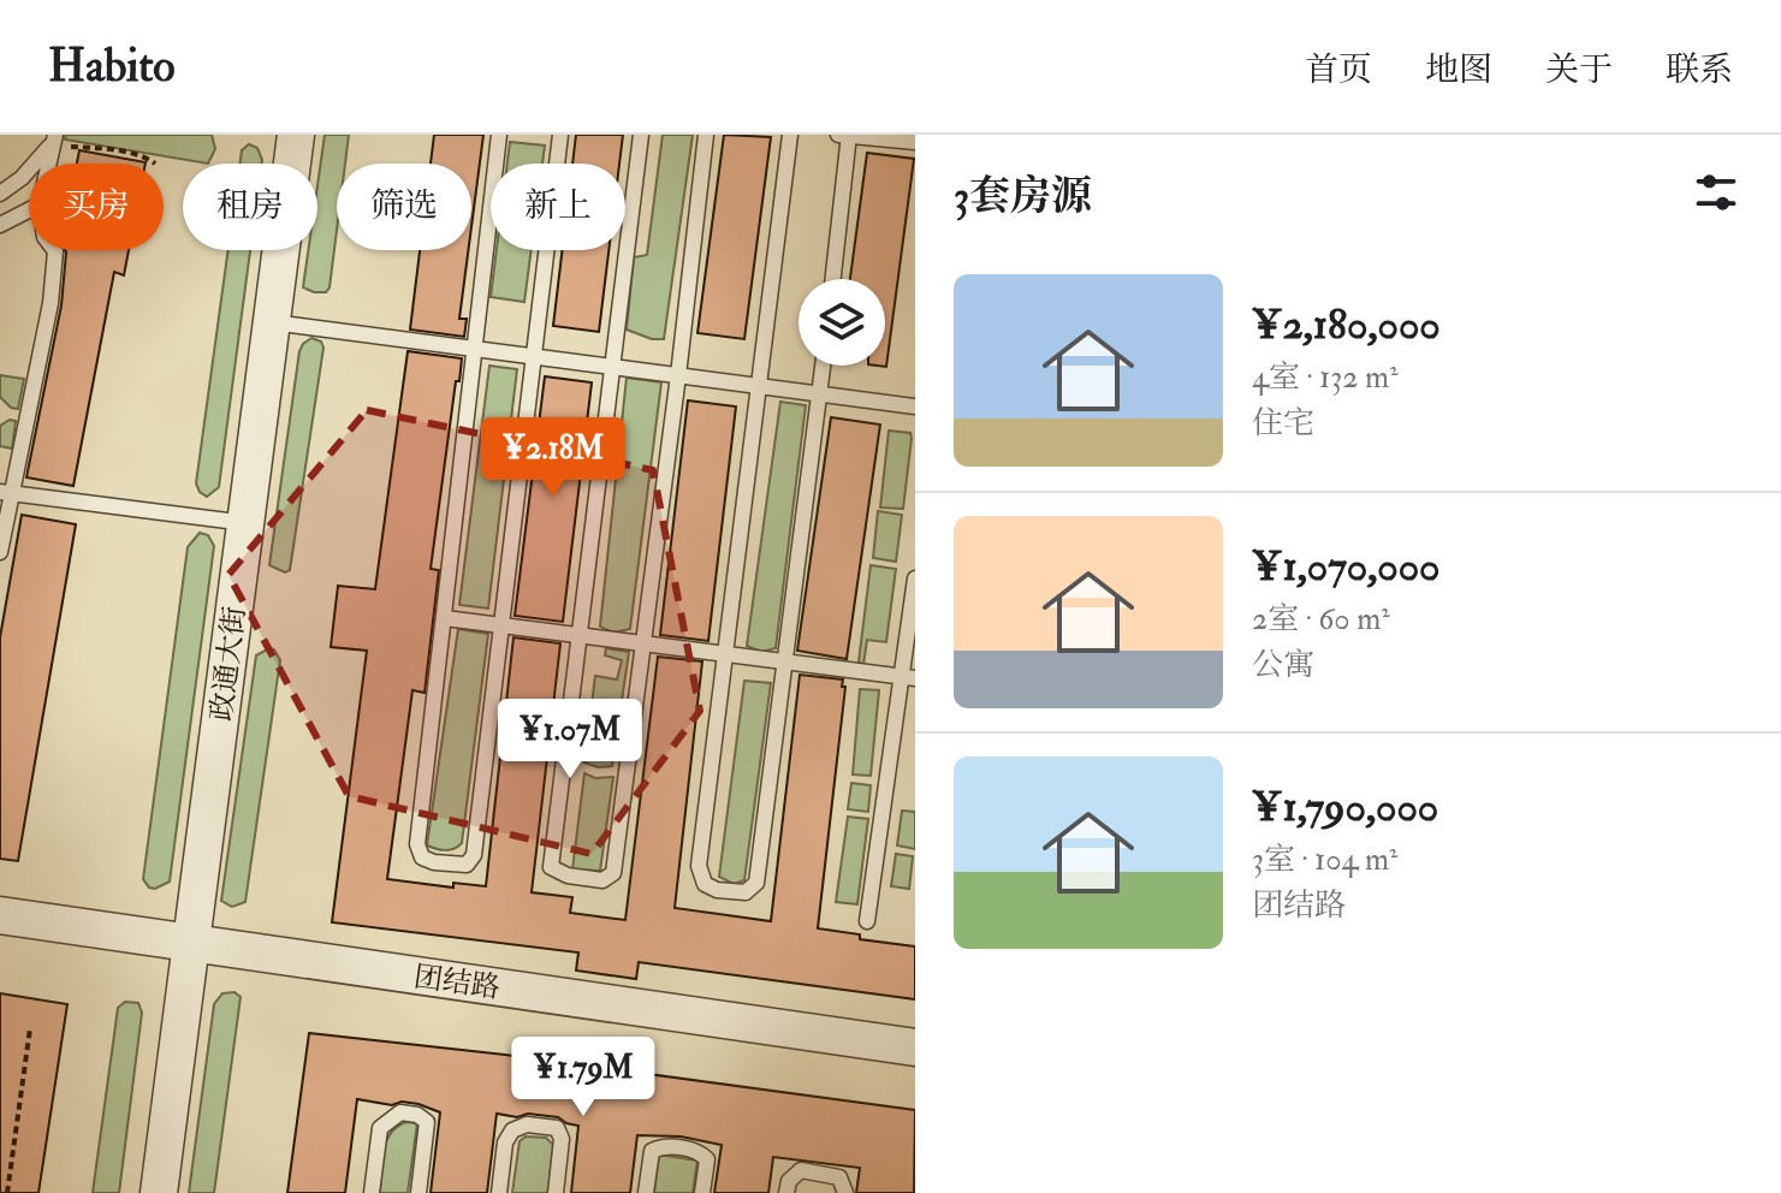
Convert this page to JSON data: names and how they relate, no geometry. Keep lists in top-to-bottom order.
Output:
{
  "streets": {
    "street": ["政通大街", "团结路"]
  },
  "crossings": [
    ["政通大街", "团结路"]
  ],
  "page": {
    "header": "Habito",
    "nav": [
      "首页",
      "地图",
      "关于",
      "联系"
    ],
    "heading": "3套房源",
    "chip": [
      "买房",
      "租房",
      "筛选",
      "新上"
    ],
    "list": [
      {
        "name": "¥2,180,000",
        "note": "4室 · 132 m² · 住宅"
      },
      {
        "name": "¥1,070,000",
        "note": "2室 · 60 m² · 公寓"
      },
      {
        "name": "¥1,790,000",
        "note": "3室 · 104 m² · 团结路"
      }
    ],
    "price": ["¥2.18M", "¥1.07M", "¥1.79M"]
  }
}
